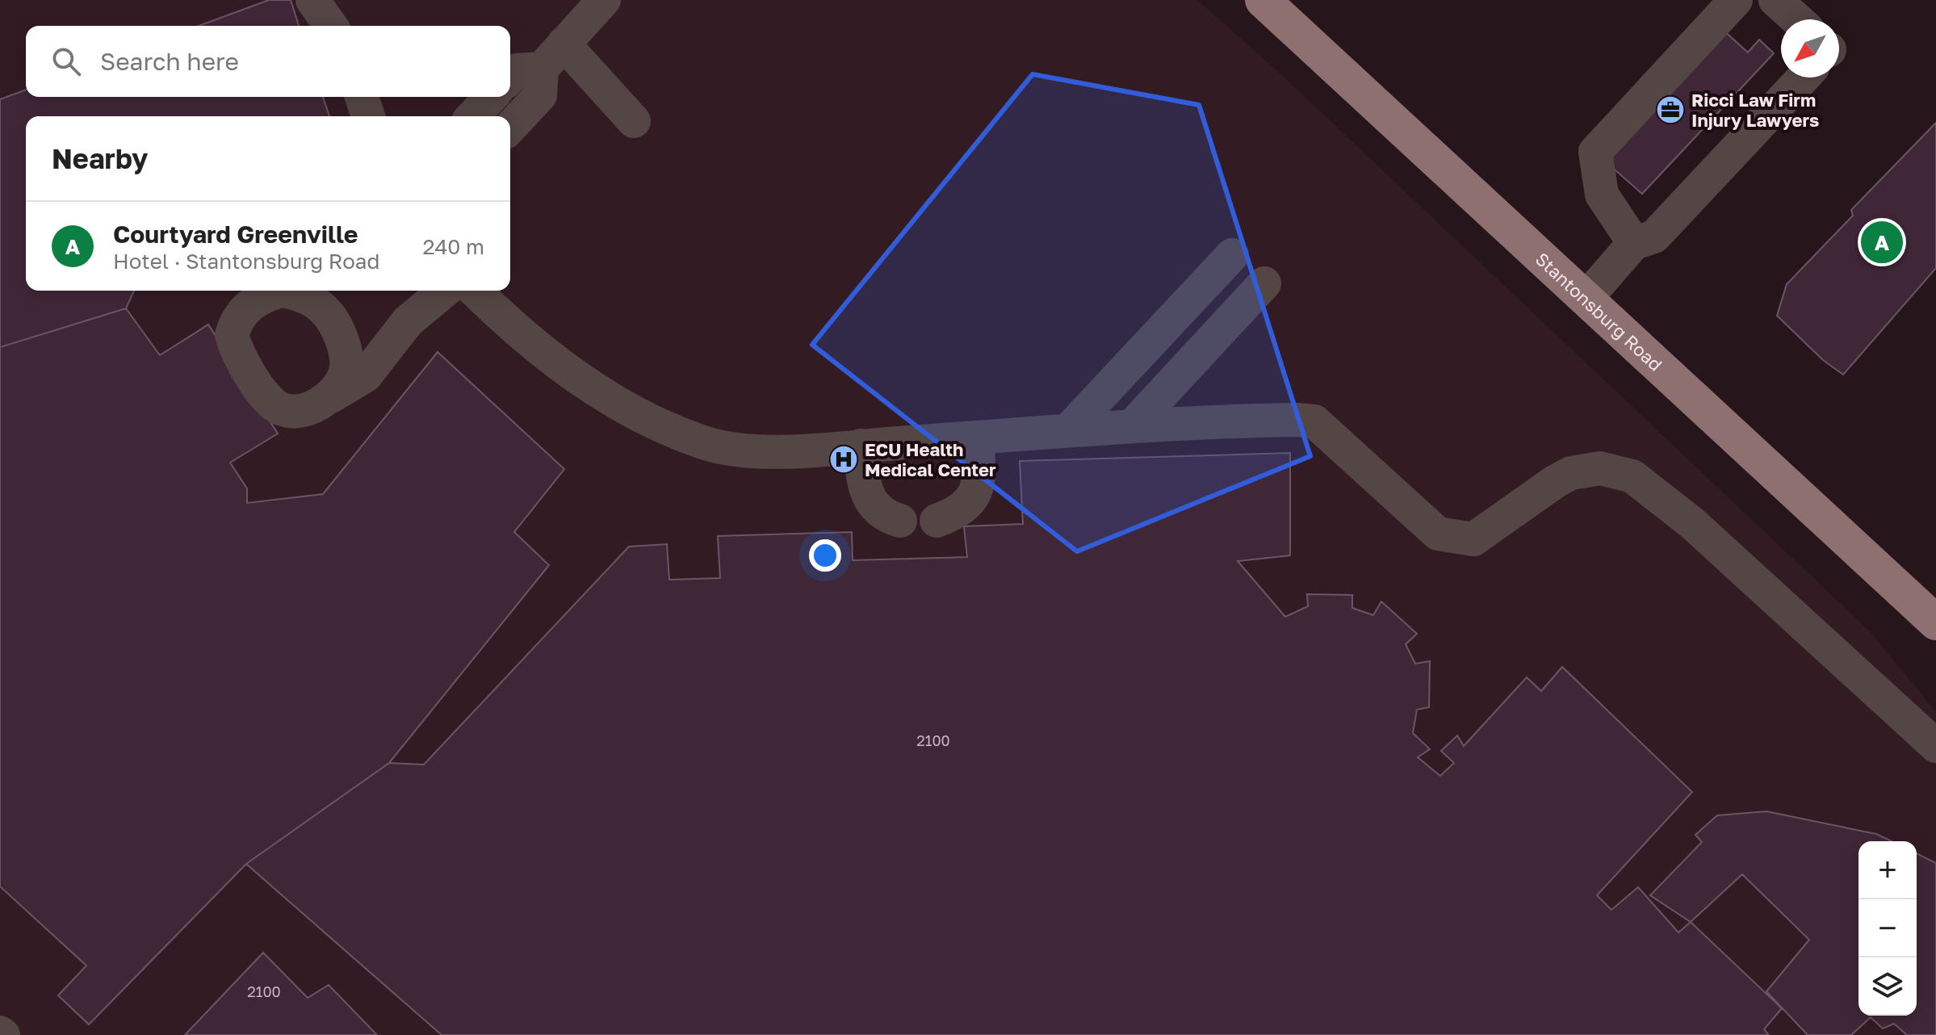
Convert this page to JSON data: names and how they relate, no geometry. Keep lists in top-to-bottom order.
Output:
{
  "streets": {
    "main road": ["Stantonsburg Road"]
  },
  "places": {
    "office": ["Ricci Law Firm Injury Lawyers"],
    "hospital": ["ECU Health Medical Center"]
  },
  "house_numbers": ["2100", "2100"],
  "north": "bottom left",
  "page": {
    "search": "Search here",
    "heading": "Nearby",
    "list": [
      {
        "mark": "A",
        "name": "Courtyard Greenville",
        "note": "Hotel · Stantonsburg Road",
        "value": "240 m"
      }
    ],
    "pins": "A",
    "map_buttons": ["+", "−"]
  }
}
